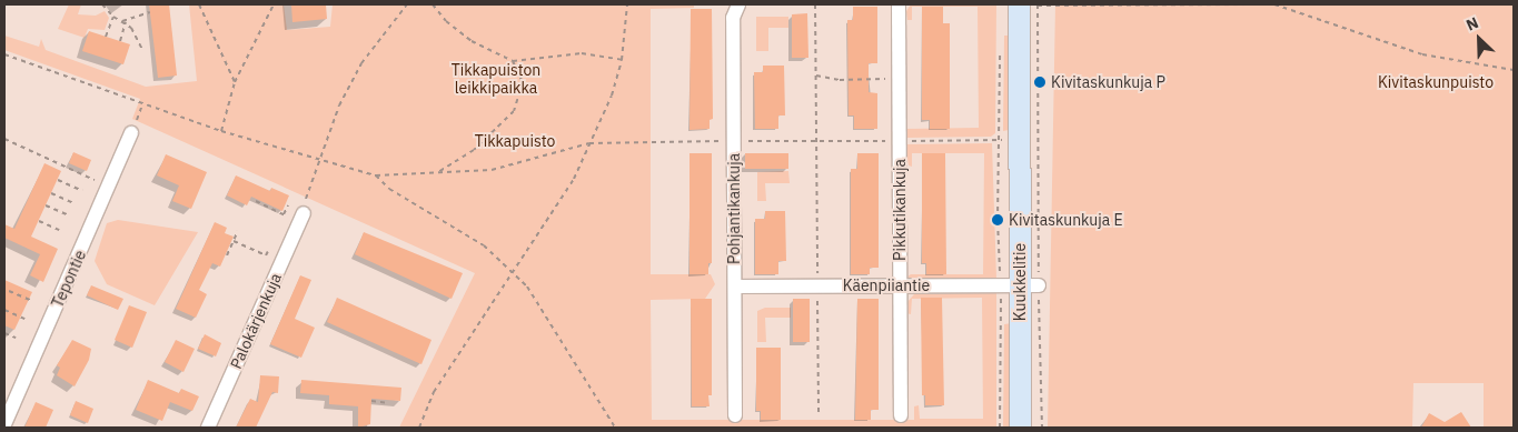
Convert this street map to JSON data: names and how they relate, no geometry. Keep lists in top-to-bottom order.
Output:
{
  "streets": {
    "street": [
      "Pohjantikankuja",
      "Pikkutikankuja",
      "Tepontie",
      "Kuukkelitie",
      "Käenpiiantie",
      "Palokärjenkuja"
    ]
  },
  "crossings": [
    ["Pohjantikankuja", "Käenpiiantie"],
    ["Pikkutikankuja", "Käenpiiantie"],
    ["Kuukkelitie", "Käenpiiantie"]
  ],
  "parks": ["Tikkapuiston leikkipaikka", "Kivitaskunpuisto", "Tikkapuisto"],
  "places": ["Kivitaskunkuja P", "Kivitaskunkuja E"],
  "north": "top left"
}
